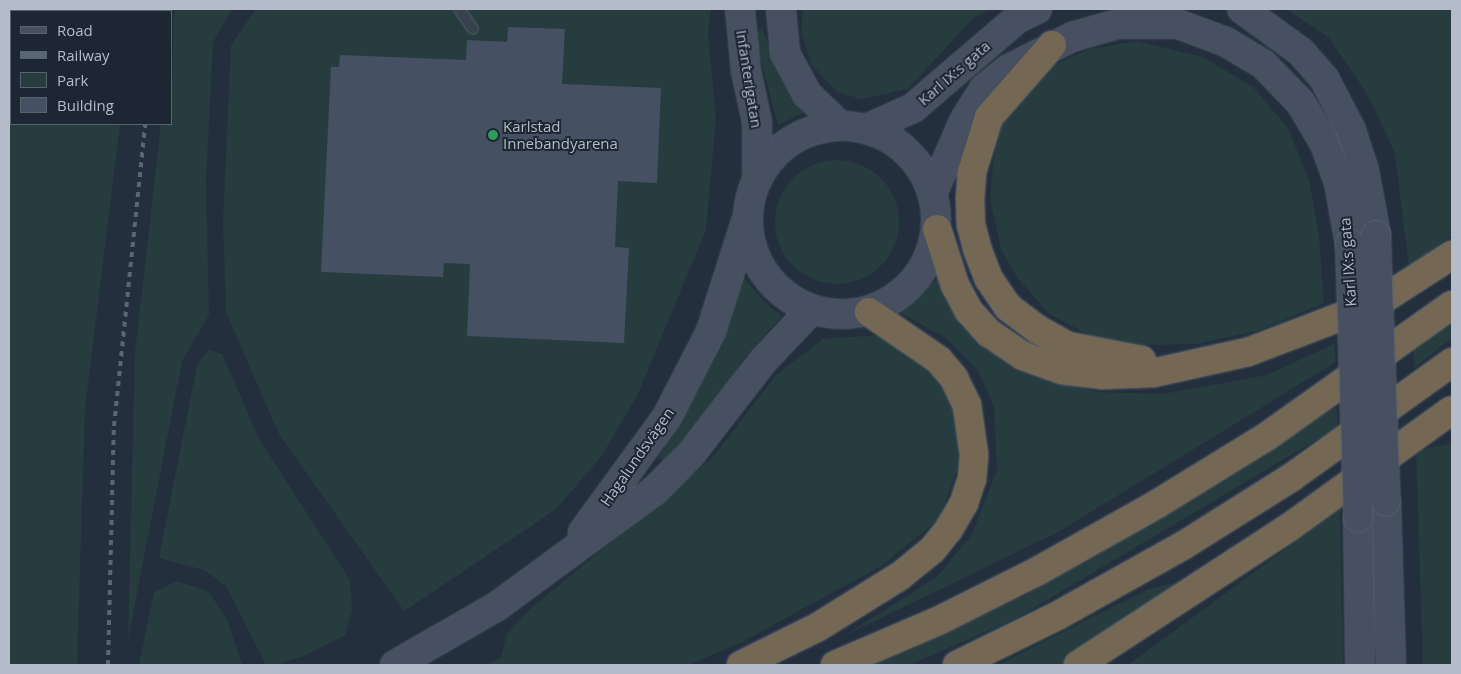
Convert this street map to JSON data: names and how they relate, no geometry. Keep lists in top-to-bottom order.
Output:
{
  "streets": {
    "street": ["Karl IX:s gata", "Infanterigatan", "Hagalundsvägen"]
  },
  "crossings": [
    ["Karl IX:s gata", "Infanterigatan"],
    ["Karl IX:s gata", "Hagalundsvägen"],
    ["Infanterigatan", "Hagalundsvägen"]
  ],
  "places": ["Karlstad Innebandyarena"],
  "legend": [
    "Road",
    "Railway",
    "Park",
    "Building"
  ]
}
